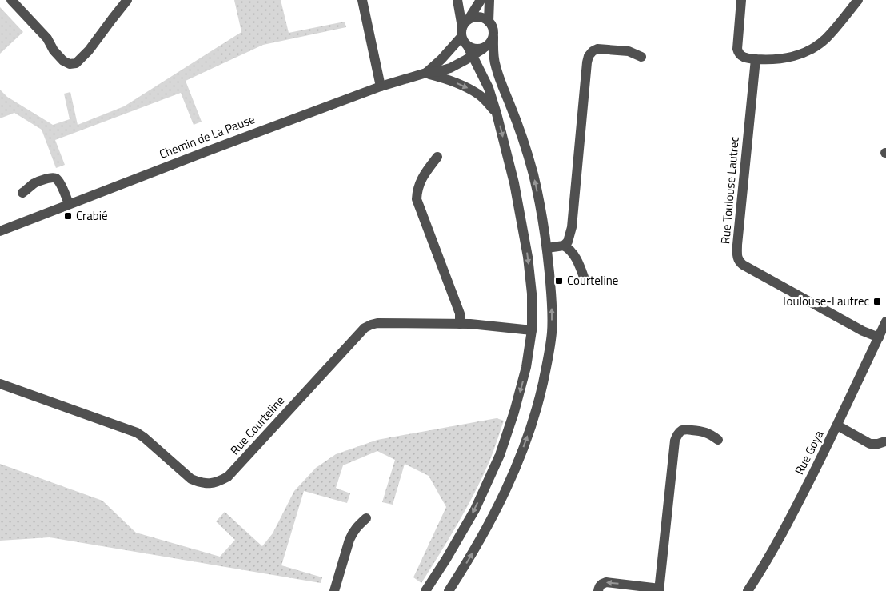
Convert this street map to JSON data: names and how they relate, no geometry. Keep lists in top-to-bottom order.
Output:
{
  "streets": {
    "street": [
      "Chemin de La Pause",
      "Rue Toulouse Lautrec",
      "Rue Courteline",
      "Rue Goya"
    ]
  },
  "crossings": [
    ["Rue Toulouse Lautrec", "Rue Goya"]
  ],
  "places": {
    "transit": ["Crabié", "Courteline", "Toulouse-Lautrec"]
  }
}
